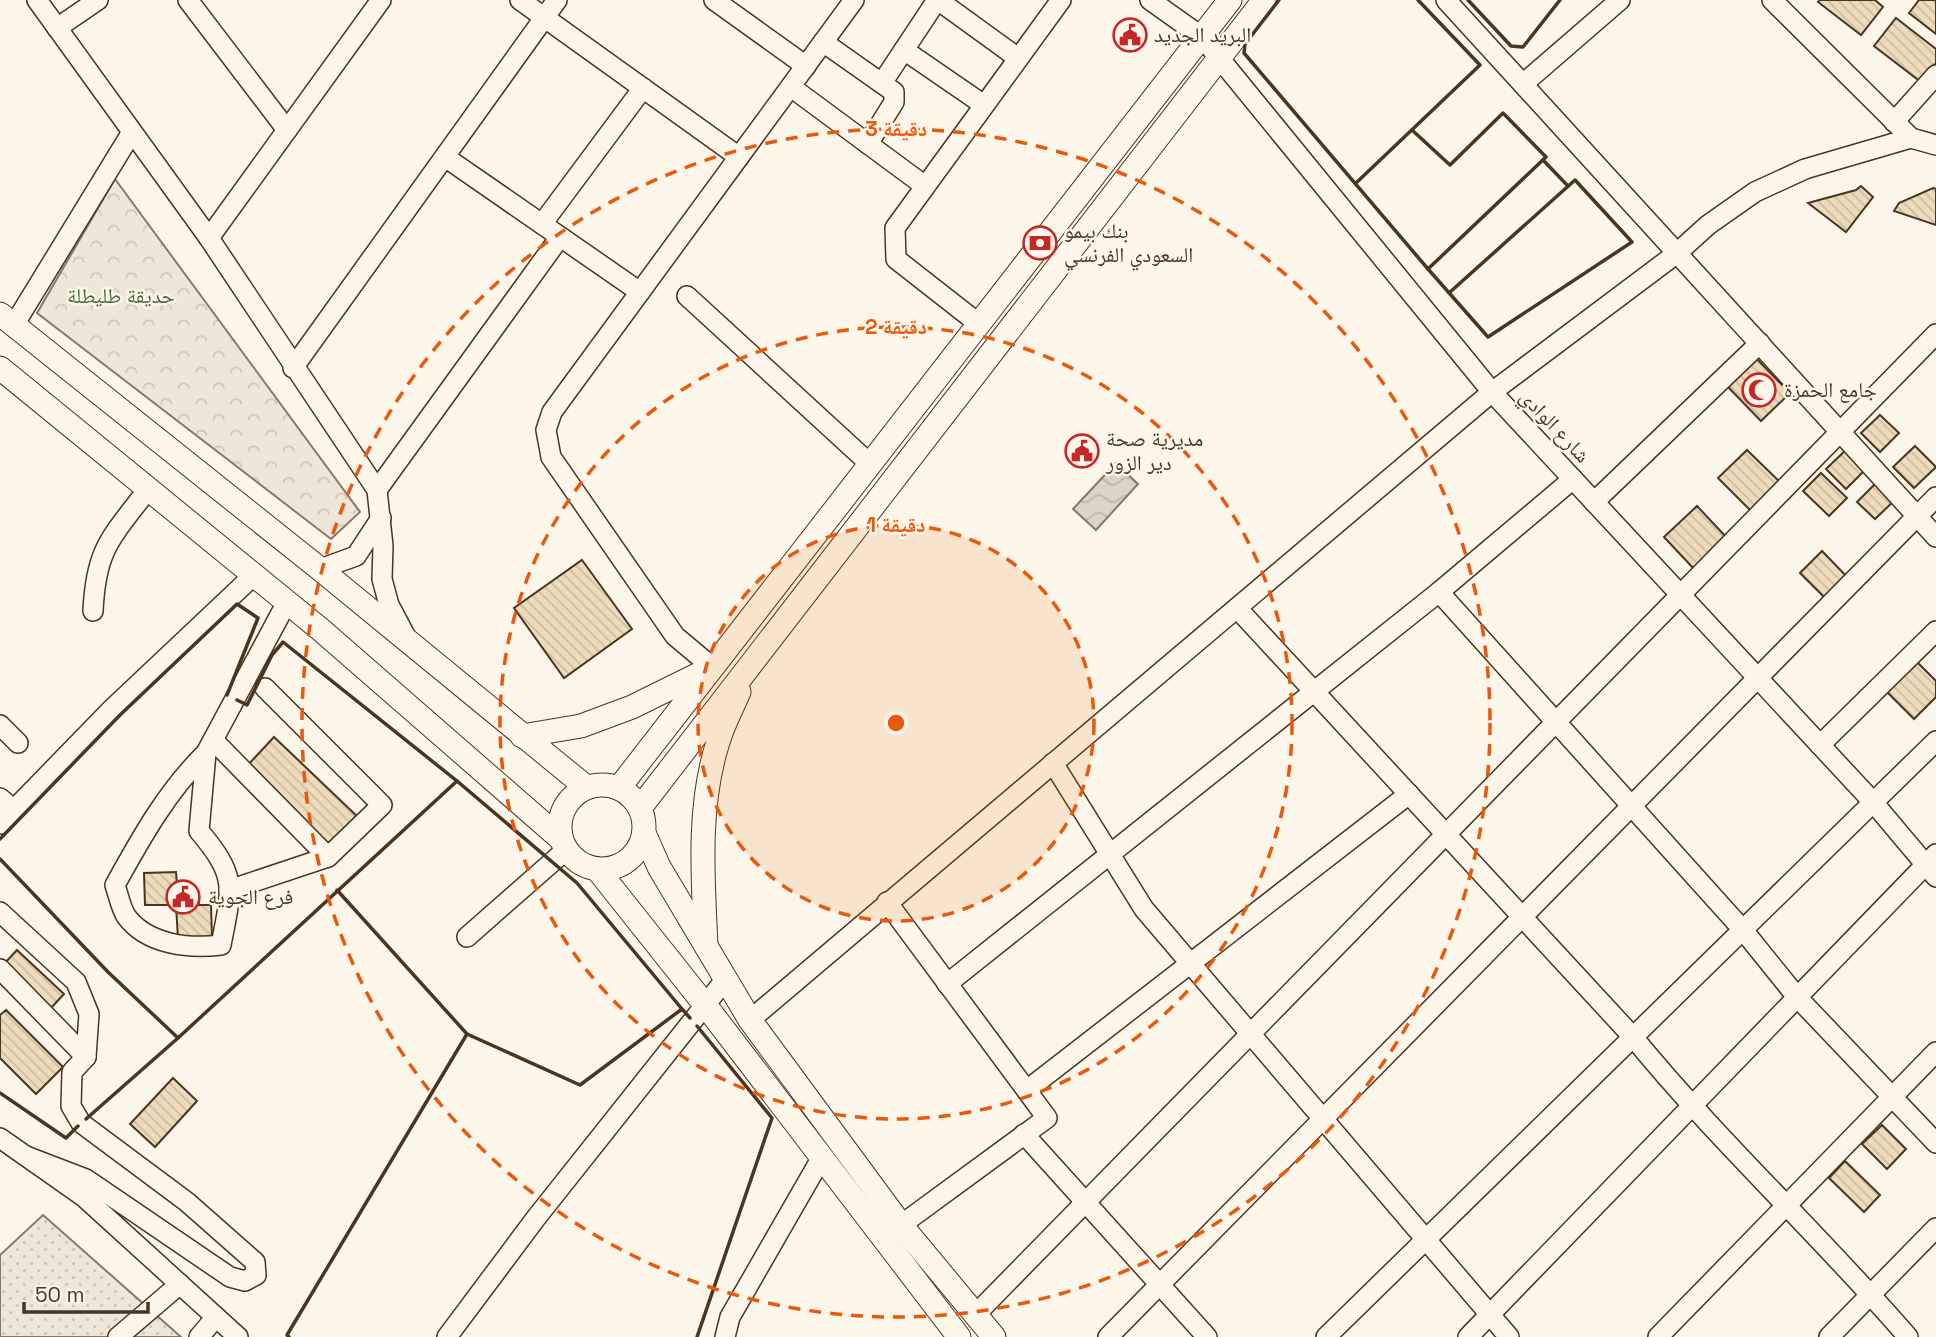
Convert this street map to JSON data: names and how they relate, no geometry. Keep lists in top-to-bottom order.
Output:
{
  "streets": {
    "street": ["شارع الوادي"]
  },
  "parks": ["حديقة طليطلة"],
  "places": {
    "public building": ["البريد الجديد", "مديرية صحة دير الزور", "فرع الجوية"],
    "bank": ["بنك بيمو السعودي الفرنسي"],
    "mosque": ["جامع الحمزة"]
  },
  "scale_bar": "50 m",
  "rings": ["3 دقيقة", "2 دقيقة", "1 دقيقة"]
}
